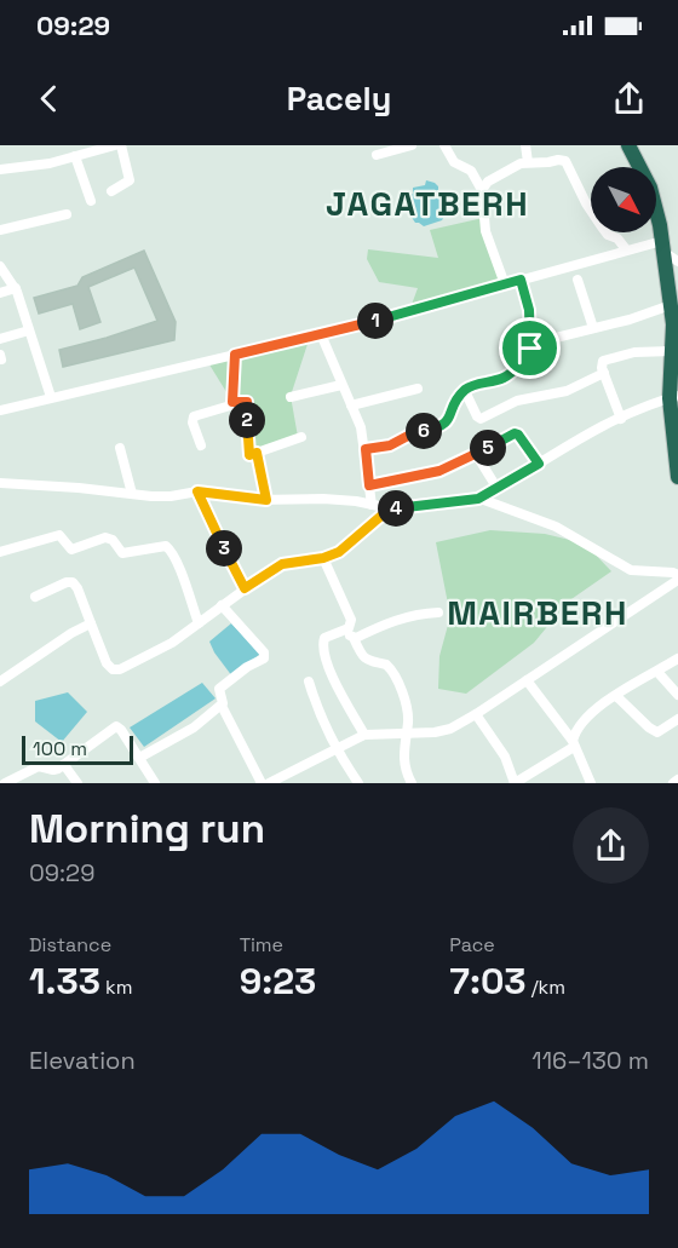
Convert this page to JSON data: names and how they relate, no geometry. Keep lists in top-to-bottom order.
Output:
{
  "districts": ["JAGATBERH", "MAIRBERH"],
  "scale_bar": "100 m",
  "north": "bottom right",
  "page": {
    "status": "09:29",
    "header": "Pacely",
    "pins": [
      "1",
      "2",
      "6",
      "5",
      "4",
      "3"
    ],
    "scale": "100 m",
    "heading": ["Morning run", "09:29"],
    "stats": [
      ["Distance", "1.33 km"],
      ["Time", "9:23"],
      ["Pace", "7:03 /km"]
    ],
    "chart": ["Elevation", "116–130 m"]
  }
}
